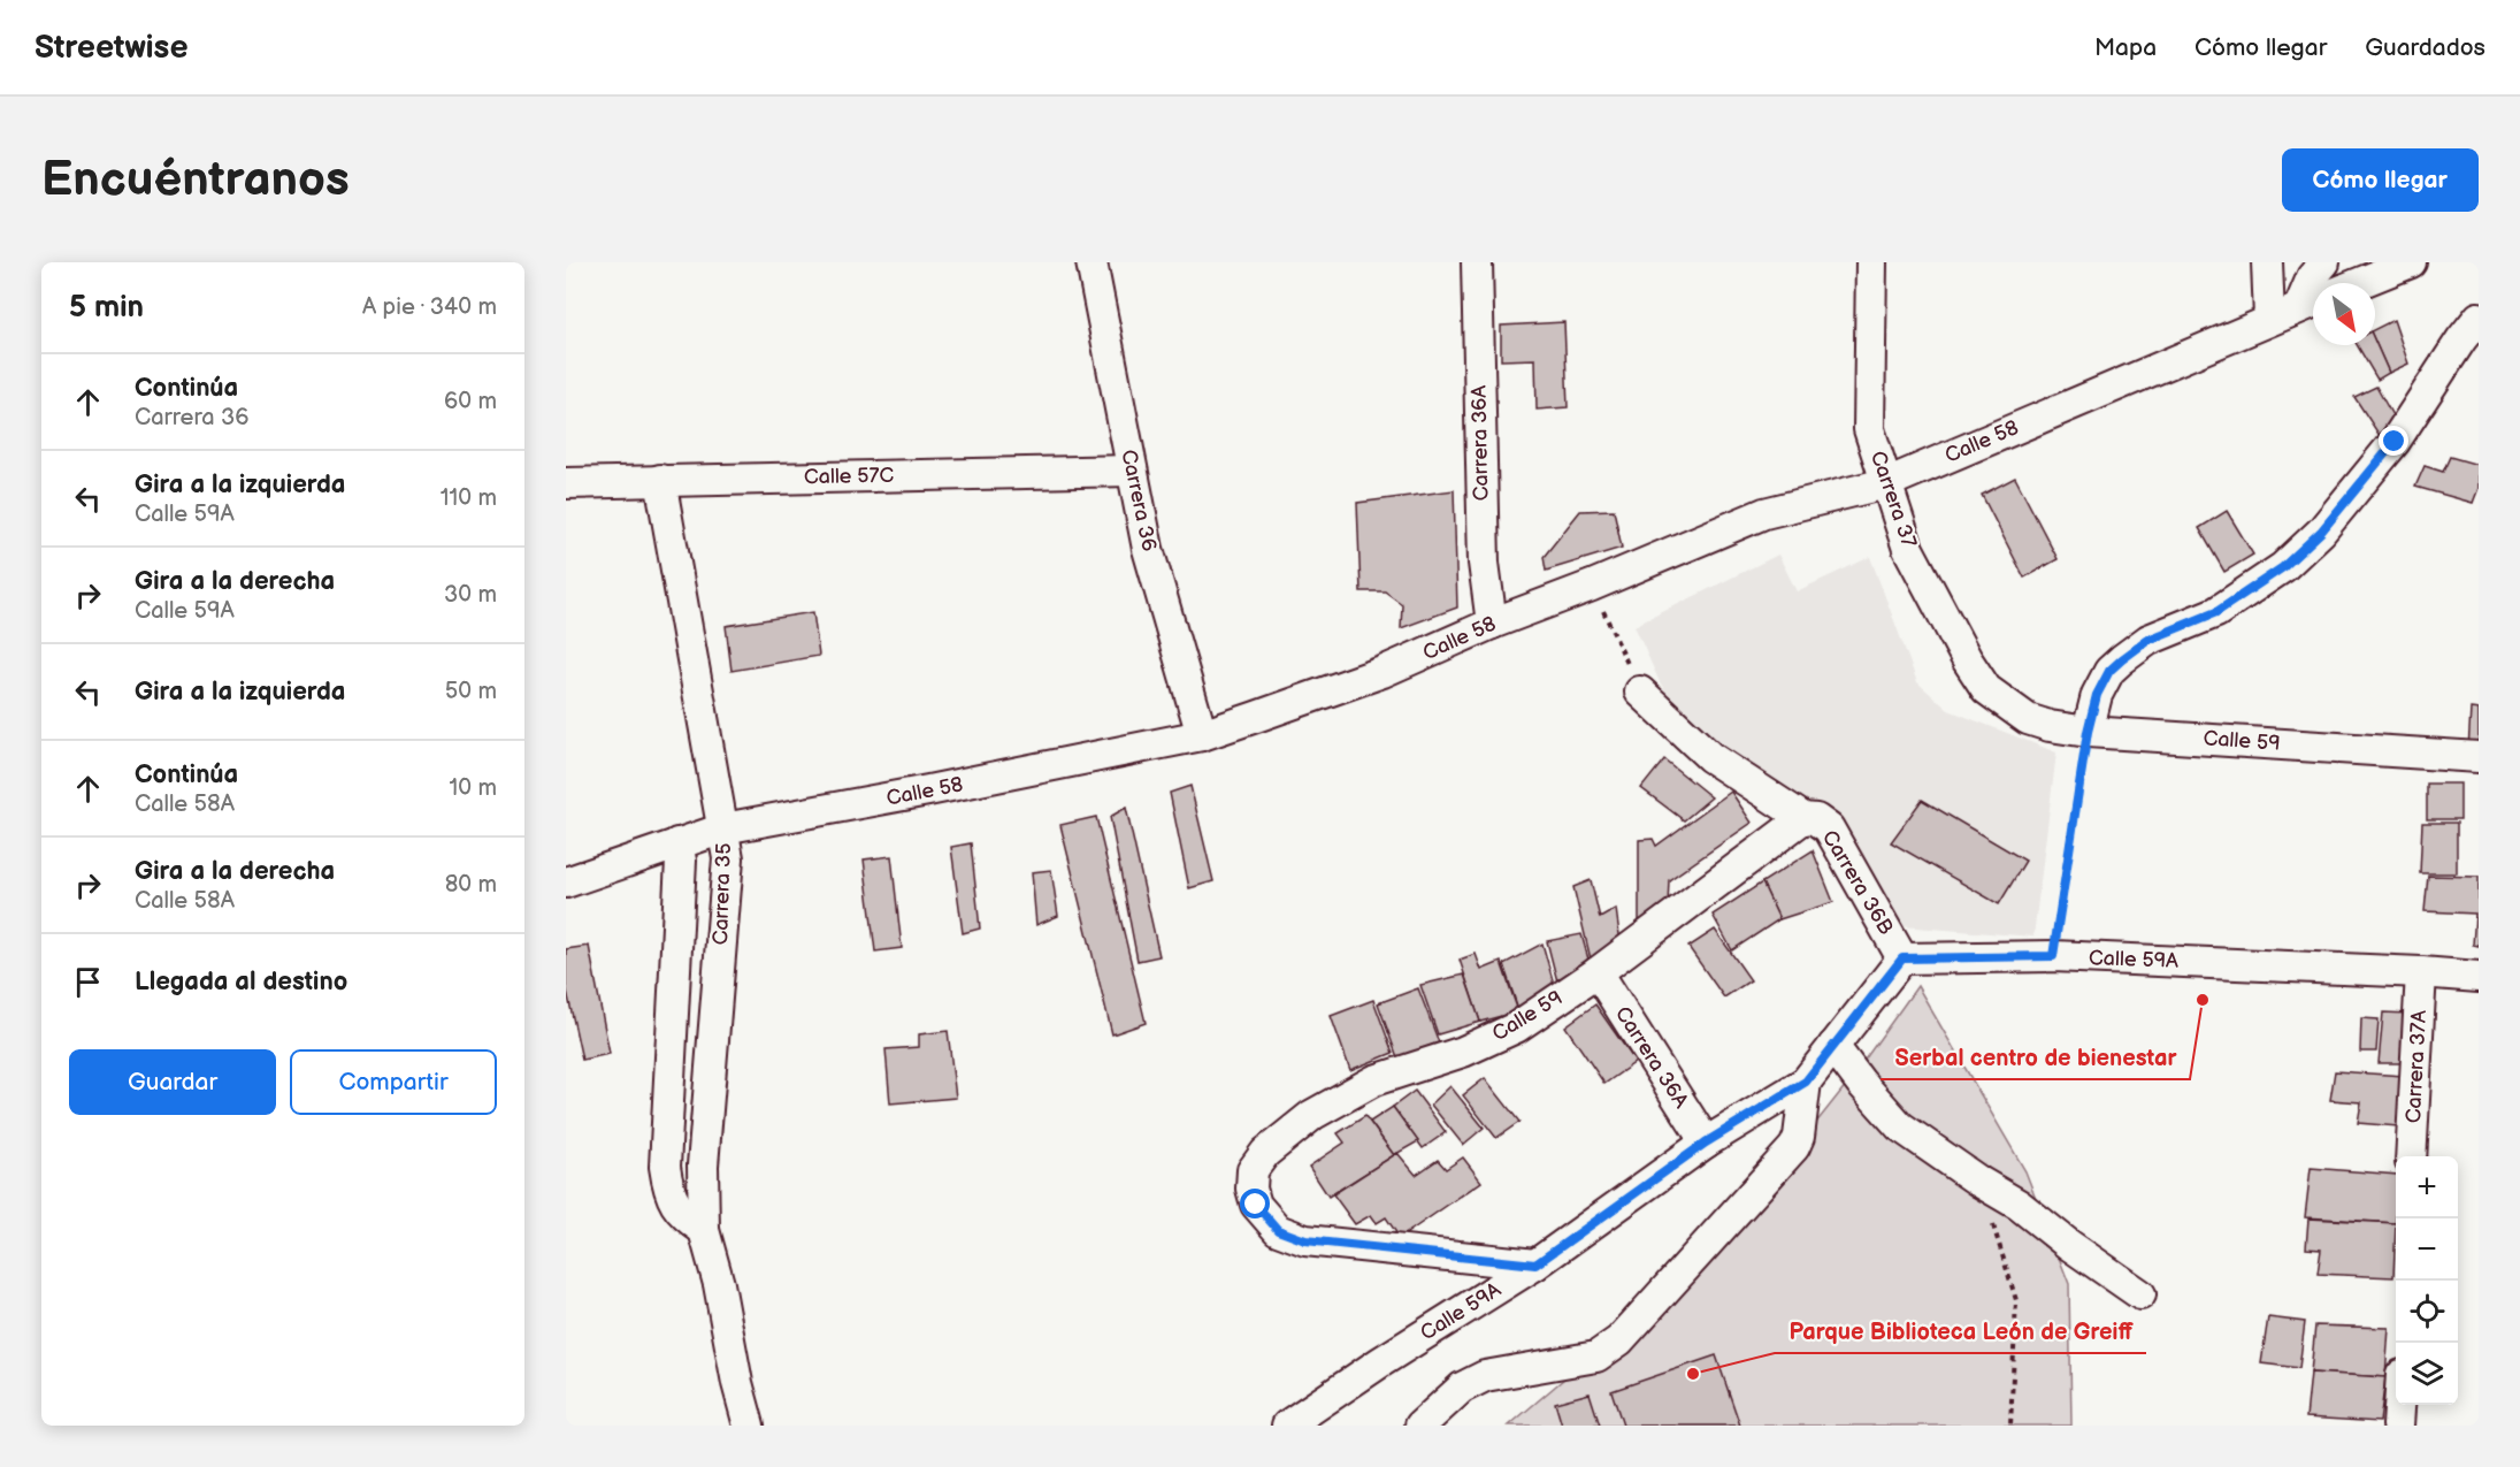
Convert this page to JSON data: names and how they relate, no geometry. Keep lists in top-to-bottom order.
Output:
{
  "streets": {
    "street": [
      "Calle 58",
      "Carrera 36A",
      "Calle 57C",
      "Carrera 37",
      "Carrera 36",
      "Calle 59",
      "Carrera 36B",
      "Carrera 35",
      "Calle 59A",
      "Carrera 37A"
    ]
  },
  "crossings": [
    ["Calle 58", "Carrera 36A"],
    ["Calle 58", "Carrera 37"],
    ["Calle 58", "Carrera 36"],
    ["Calle 58", "Carrera 35"],
    ["Carrera 36A", "Calle 59"],
    ["Carrera 36A", "Calle 59A"],
    ["Calle 57C", "Carrera 36"],
    ["Calle 57C", "Carrera 35"],
    ["Carrera 37", "Calle 59"],
    ["Calle 59", "Carrera 36B"],
    ["Calle 59", "Calle 59A"],
    ["Carrera 36B", "Calle 59A"],
    ["Calle 59A", "Carrera 37A"]
  ],
  "places": ["Serbal centro de bienestar", "Parque Biblioteca León de Greiff"],
  "north": "bottom right",
  "page": {
    "header": "Streetwise",
    "nav": ["Mapa", "Cómo llegar", "Guardados"],
    "buttons": [
      "Cómo llegar",
      ["Guardar", "Compartir"]
    ],
    "title": "Encuéntranos",
    "heading": ["5 min", "A pie · 340 m"],
    "list": [
      ["Continúa", "Carrera 36", "60 m"],
      ["Gira a la izquierda", "Calle 59A", "110 m"],
      ["Gira a la derecha", "Calle 59A", "30 m"],
      ["Gira a la izquierda", "50 m"],
      ["Continúa", "Calle 58A", "10 m"],
      ["Gira a la derecha", "Calle 58A", "80 m"],
      "Llegada al destino"
    ],
    "map_buttons": ["+", "−"]
  }
}
